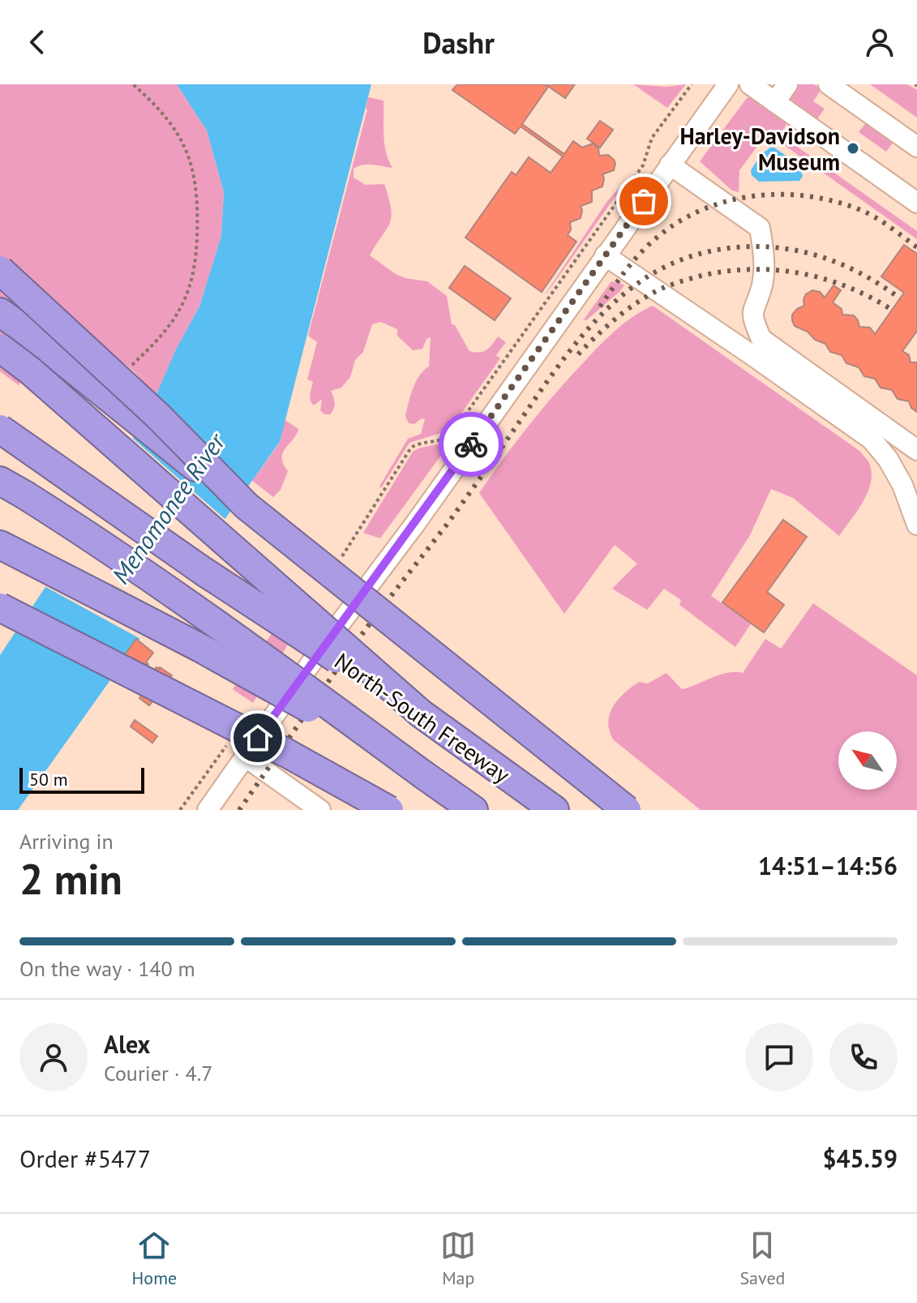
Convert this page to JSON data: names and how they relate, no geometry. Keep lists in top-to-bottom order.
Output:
{
  "streets": {
    "highway": ["North-South Freeway"]
  },
  "water": ["Menomonee River"],
  "places": ["Harley-Davidson Museum"],
  "scale_bar": "50 m",
  "north": "top left",
  "page": {
    "header": "Dashr",
    "scale": "50 m",
    "heading": ["2 min", "Arriving in", "14:51–14:56"],
    "panel": [
      "Alex",
      "Courier · 4.7",
      "Order #5477",
      "$45.59"
    ],
    "bar": "On the way · 140 m",
    "tabs": ["Home", "Map", "Saved"]
  }
}
